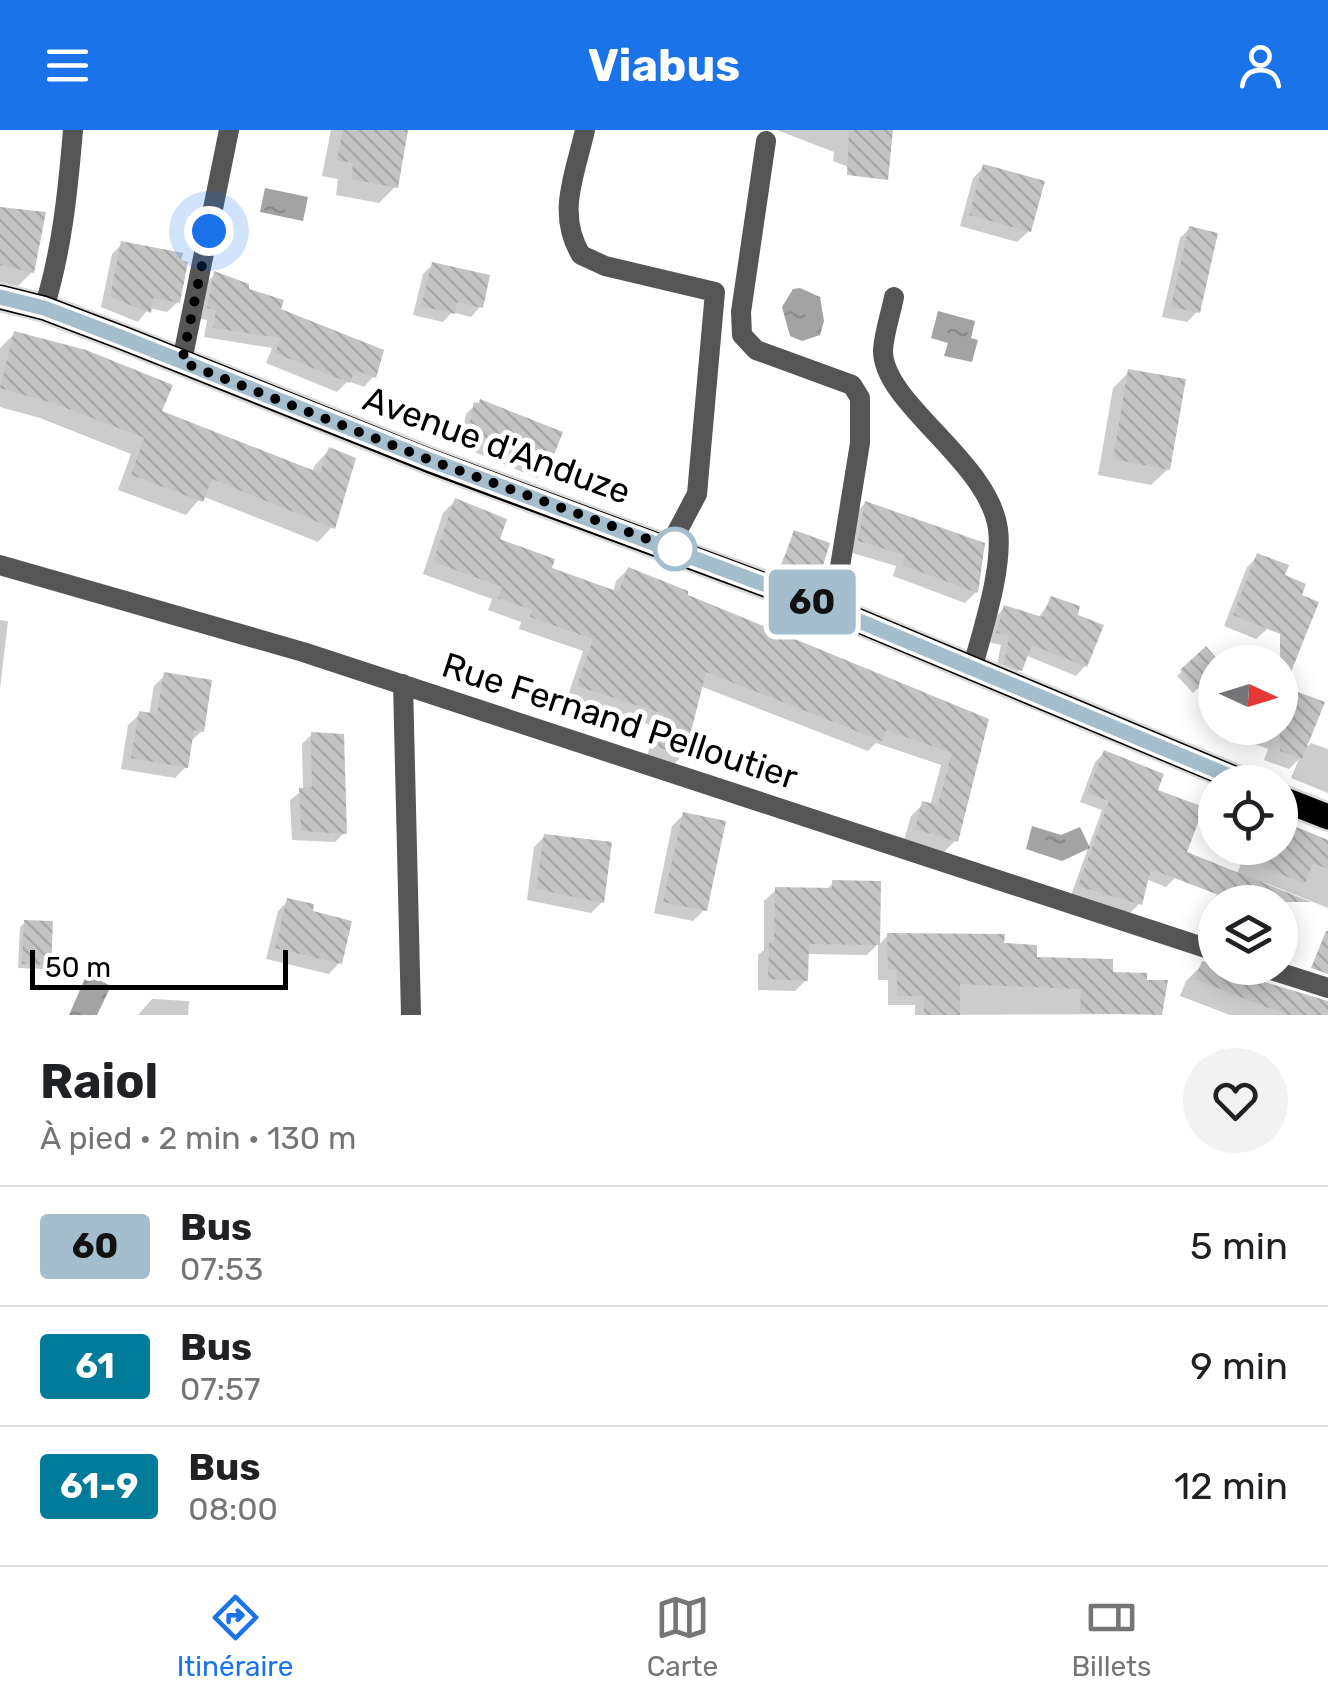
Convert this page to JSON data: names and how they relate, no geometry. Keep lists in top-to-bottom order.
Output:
{
  "streets": {
    "main road": ["Avenue d'Anduze"],
    "street": ["Rue Fernand Pelloutier"]
  },
  "lines": ["bus line 60"],
  "scale_bar": "50 m",
  "north": "right",
  "page": {
    "header": "Viabus",
    "on_map": "60",
    "scale": "50 m",
    "heading": ["Raiol", "À pied · 2 min · 130 m"],
    "list": [
      {
        "mark": "60",
        "name": "Bus",
        "note": "07:53",
        "value": "5 min"
      },
      {
        "mark": "61",
        "name": "Bus",
        "note": "07:57",
        "value": "9 min"
      },
      {
        "mark": "61-9",
        "name": "Bus",
        "note": "08:00",
        "value": "12 min"
      }
    ],
    "tabs": ["Itinéraire", "Carte", "Billets"]
  }
}
